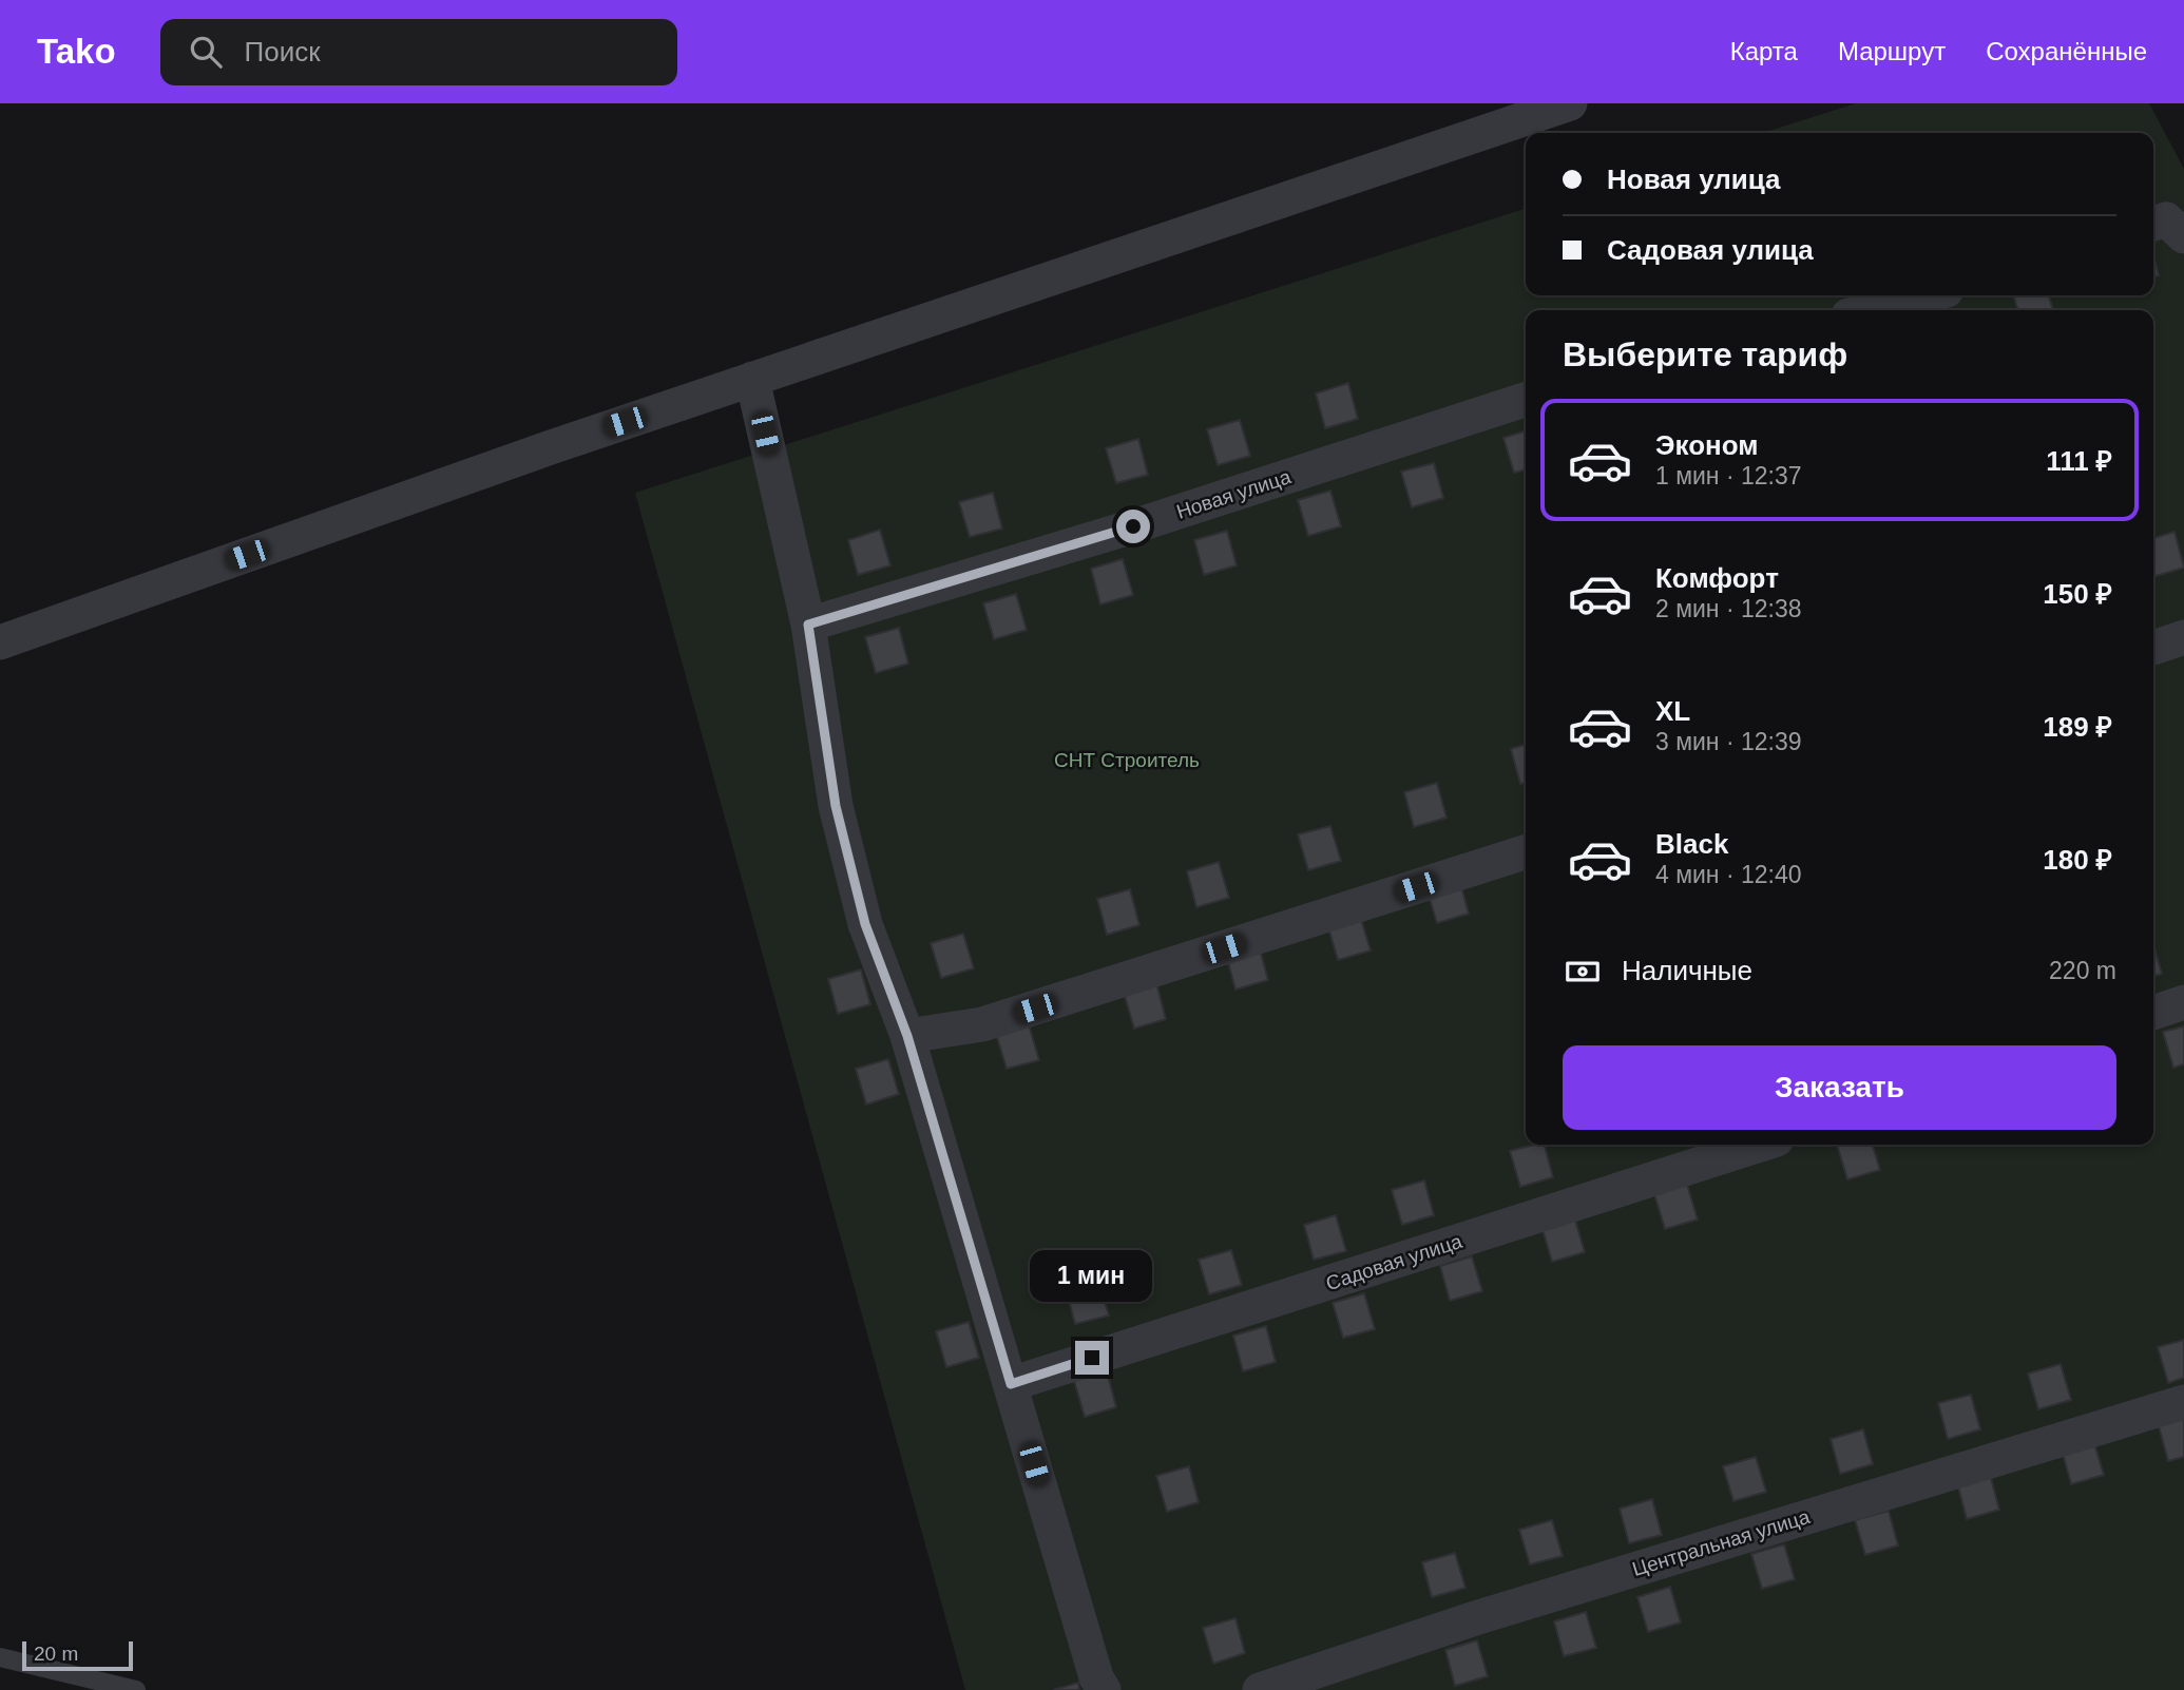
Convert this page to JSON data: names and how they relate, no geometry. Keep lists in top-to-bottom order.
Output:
{
  "streets": {
    "street": ["Новая улица", "Садовая улица", "Центральная улица"]
  },
  "parks": ["СНТ Строитель"],
  "scale_bar": "20 m",
  "page": {
    "header": "Tako",
    "search": "Поиск",
    "nav": ["Карта", "Маршрут", "Сохранённые"],
    "banner": ["Новая улица", "Садовая улица"],
    "heading": "Выберите тариф",
    "list": [
      {
        "name": "Эконом",
        "note": "1 мин · 12:37",
        "value": "111 ₽"
      },
      {
        "name": "Комфорт",
        "note": "2 мин · 12:38",
        "value": "150 ₽"
      },
      {
        "name": "XL",
        "note": "3 мин · 12:39",
        "value": "189 ₽"
      },
      {
        "name": "Black",
        "note": "4 мин · 12:40",
        "value": "180 ₽"
      }
    ],
    "pay": ["Наличные", "220 m"],
    "buttons": "Заказать",
    "bubble": "1 мин",
    "scale": "20 m"
  }
}
